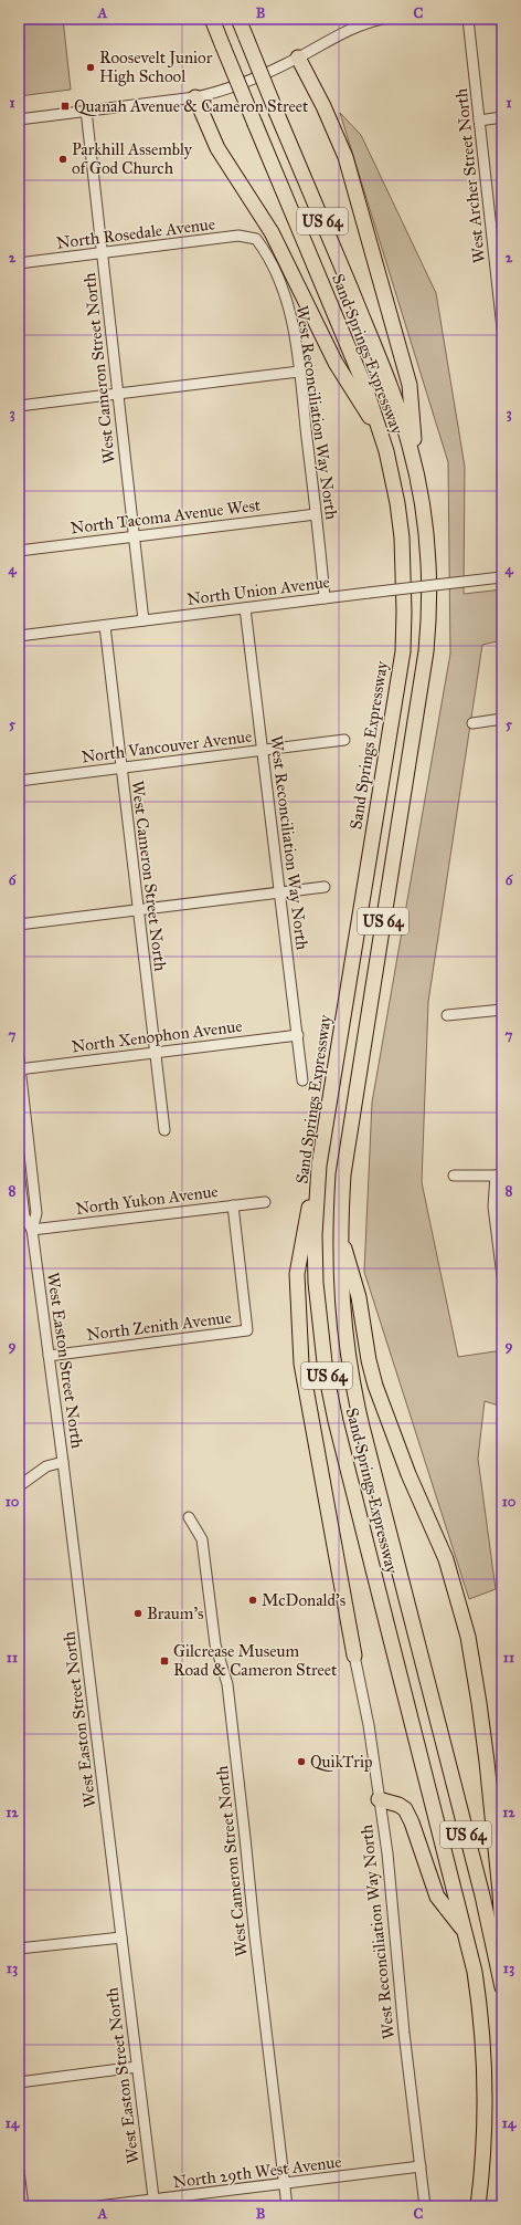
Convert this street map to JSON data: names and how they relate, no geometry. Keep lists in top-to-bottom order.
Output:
{
  "streets": {
    "highway": ["US 64", "Sand Springs Expressway"],
    "street": [
      "West Archer Street North",
      "North Rosedale Avenue",
      "West Cameron Street North",
      "West Reconciliation Way North",
      "North Tacoma Avenue West",
      "North Union Avenue",
      "North Vancouver Avenue",
      "North Xenophon Avenue",
      "North Yukon Avenue",
      "North Zenith Avenue",
      "West Easton Street North",
      "North 29th West Avenue"
    ]
  },
  "crossings": [
    ["North Rosedale Avenue", "West Cameron Street North"],
    ["North Rosedale Avenue", "West Reconciliation Way North"],
    ["West Cameron Street North", "North Tacoma Avenue West"],
    ["West Cameron Street North", "North Union Avenue"],
    ["West Cameron Street North", "North Vancouver Avenue"],
    ["West Cameron Street North", "North Xenophon Avenue"],
    ["West Cameron Street North", "North 29th West Avenue"],
    ["West Reconciliation Way North", "North Tacoma Avenue West"],
    ["West Reconciliation Way North", "North Union Avenue"],
    ["West Reconciliation Way North", "North Vancouver Avenue"],
    ["West Reconciliation Way North", "North Xenophon Avenue"],
    ["West Reconciliation Way North", "North 29th West Avenue"],
    ["North Xenophon Avenue", "West Easton Street North"],
    ["North Yukon Avenue", "North Zenith Avenue"],
    ["North Yukon Avenue", "West Easton Street North"],
    ["North Zenith Avenue", "West Easton Street North"],
    ["West Easton Street North", "North 29th West Avenue"]
  ],
  "places": {
    "other": [
      "Roosevelt Junior High School",
      "Parkhill Assembly of God Church",
      "McDonald's",
      "Braum's",
      "QuikTrip"
    ],
    "transit": ["Quanah Avenue & Cameron Street", "Gilcrease Museum Road & Cameron Street"]
  },
  "grid": {
    "columns": ["A", "B", "C"],
    "rows": [
      "1",
      "2",
      "3",
      "4",
      "5",
      "6",
      "7",
      "8",
      "9",
      "10",
      "11",
      "12",
      "13",
      "14"
    ]
  }
}
